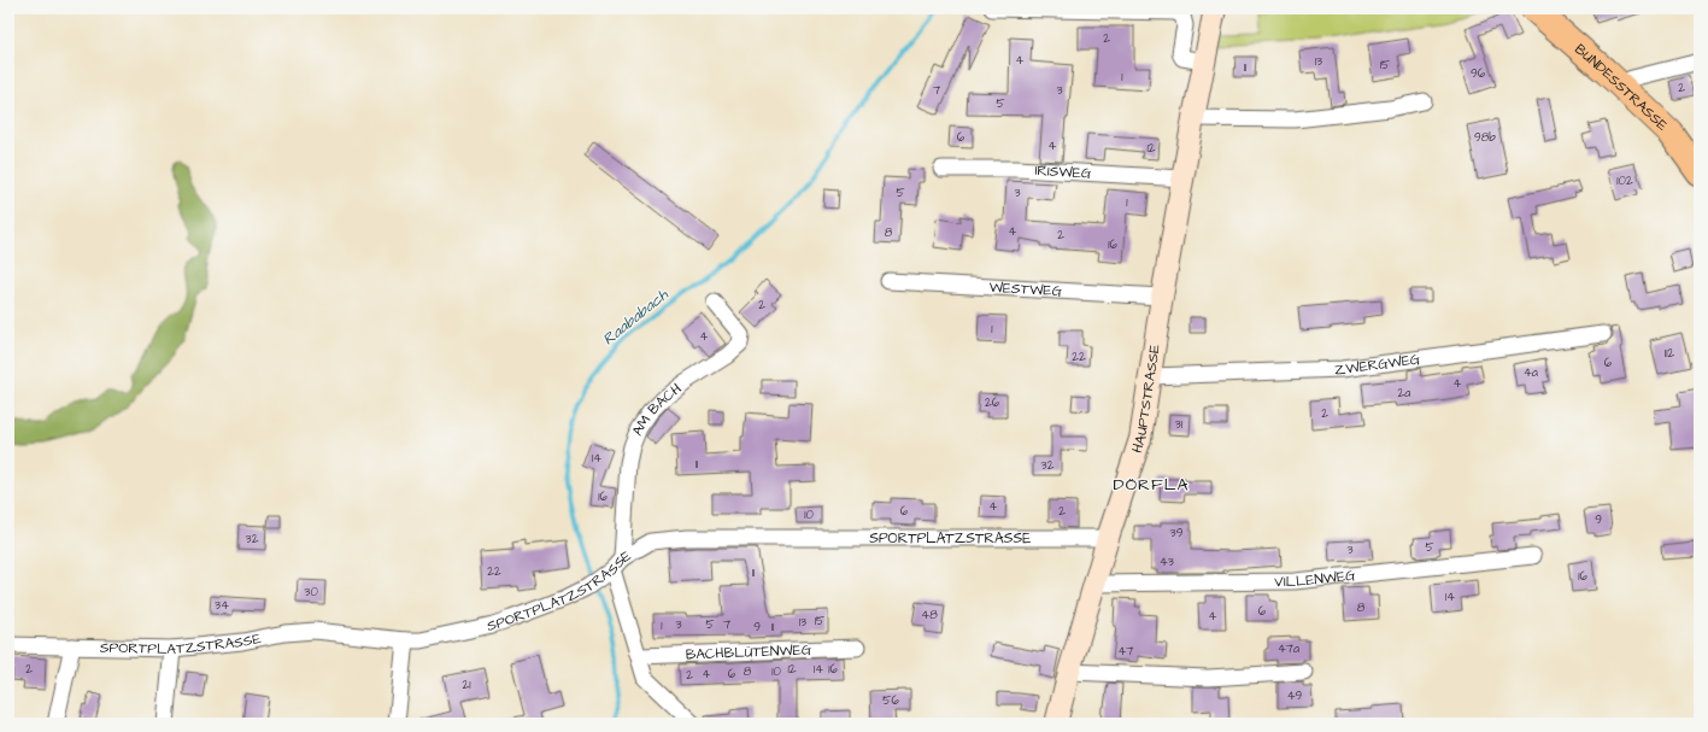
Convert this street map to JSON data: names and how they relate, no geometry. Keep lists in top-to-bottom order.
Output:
{
  "streets": {
    "main road": ["BUNDESSTRASSE", "HAUPTSTRASSE"],
    "street": [
      "IRISWEG",
      "WESTWEG",
      "ZWERGWEG",
      "AM BACH",
      "SPORTPLATZSTRASSE",
      "VILLENWEG",
      "BACHBLÜTENWEG"
    ]
  },
  "crossings": [
    ["IRISWEG", "HAUPTSTRASSE"],
    ["WESTWEG", "HAUPTSTRASSE"],
    ["ZWERGWEG", "HAUPTSTRASSE"],
    ["HAUPTSTRASSE", "SPORTPLATZSTRASSE"],
    ["HAUPTSTRASSE", "VILLENWEG"],
    ["AM BACH", "SPORTPLATZSTRASSE"],
    ["AM BACH", "BACHBLÜTENWEG"]
  ],
  "districts": ["DÖRFLA"],
  "water": ["Raababach"],
  "house_numbers": [
    "2",
    "4",
    "13",
    "15",
    "11",
    "96",
    "1",
    "2",
    "7",
    "3",
    "5",
    "6",
    "98b",
    "4",
    "12",
    "102",
    "5",
    "3",
    "1",
    "4",
    "8",
    "2",
    "16",
    "2",
    "1",
    "4",
    "112",
    "22",
    "6",
    "4a",
    "4",
    "2a",
    "26",
    "2",
    "31",
    "14",
    "11",
    "32",
    "16",
    "4",
    "6",
    "2",
    "10",
    "9",
    "39",
    "32",
    "5",
    "3",
    "43",
    "22",
    "11",
    "16",
    "30",
    "14",
    "34",
    "8",
    "6",
    "48",
    "4",
    "15",
    "13",
    "3",
    "5",
    "7",
    "1",
    "9",
    "11",
    "47a",
    "47",
    "2",
    "12",
    "14",
    "16",
    "8",
    "10",
    "4",
    "6",
    "2",
    "21",
    "49",
    "56"
  ]
}
